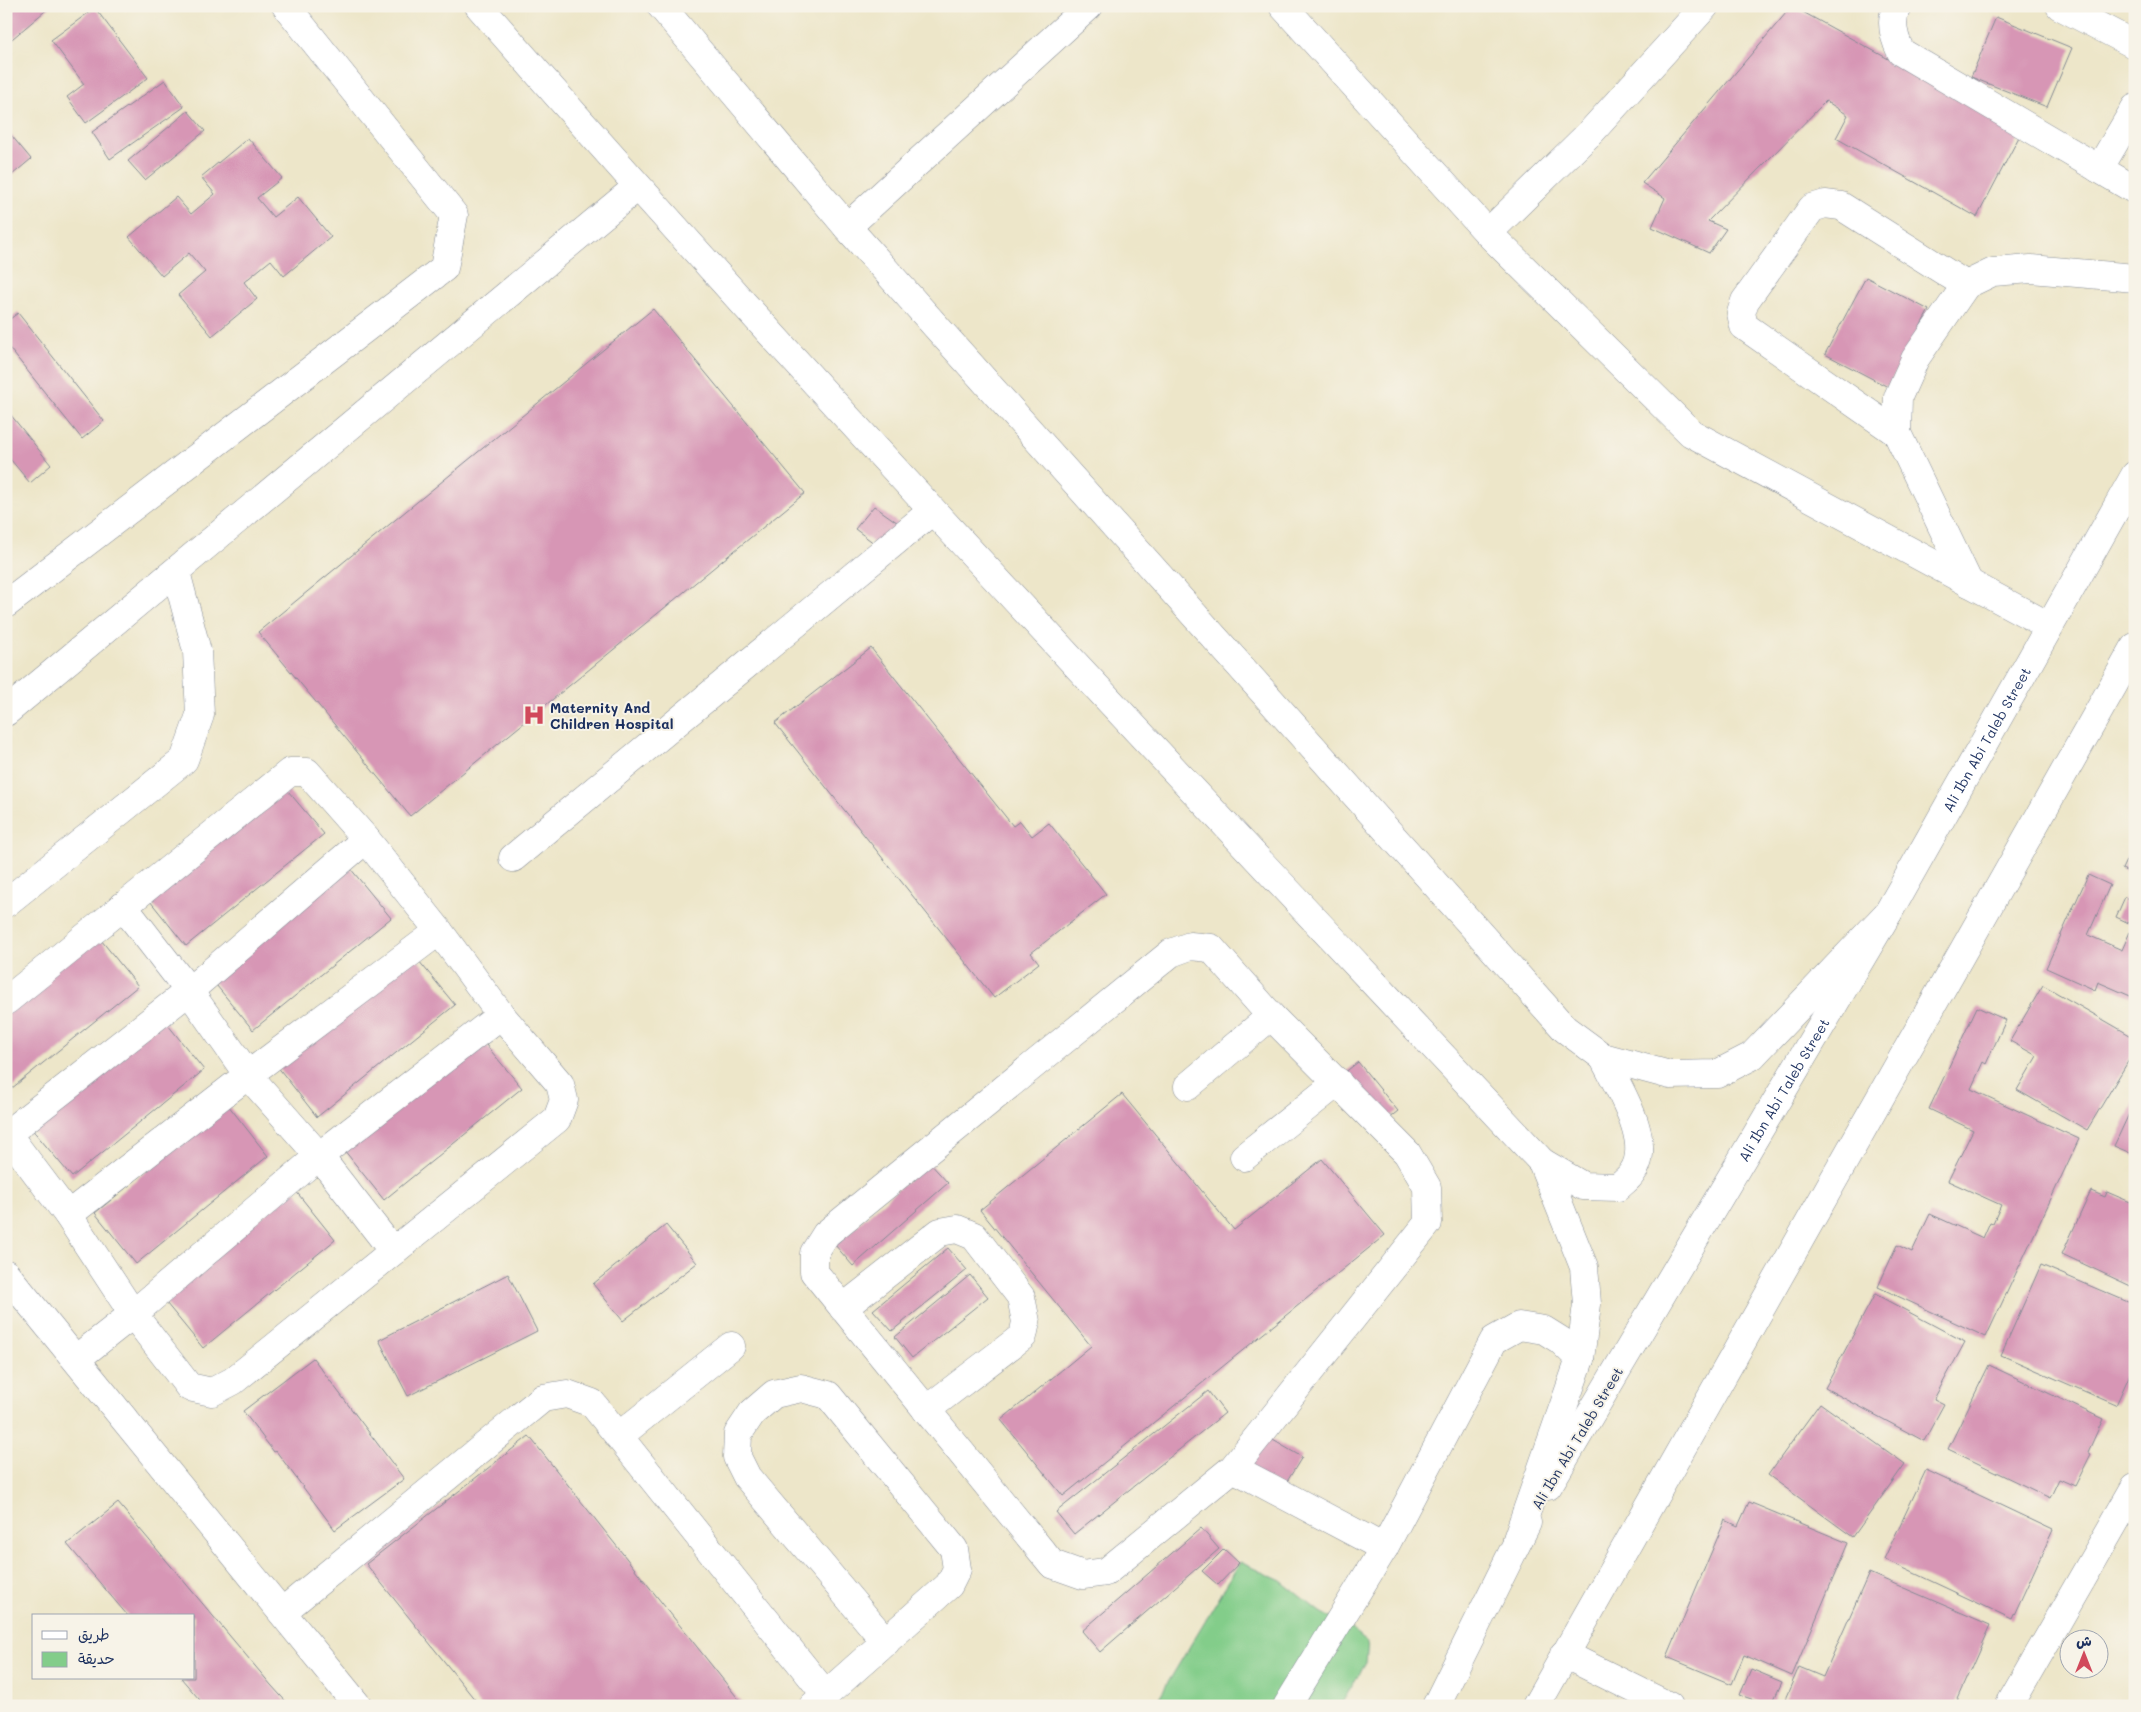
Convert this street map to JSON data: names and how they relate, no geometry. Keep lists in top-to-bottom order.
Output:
{
  "streets": {
    "street": ["Ali Ibn Abi Taleb Street"]
  },
  "places": {
    "hospital": ["Maternity And Children Hospital"]
  },
  "legend": ["طريق", "حديقة"],
  "north": "top"
}
